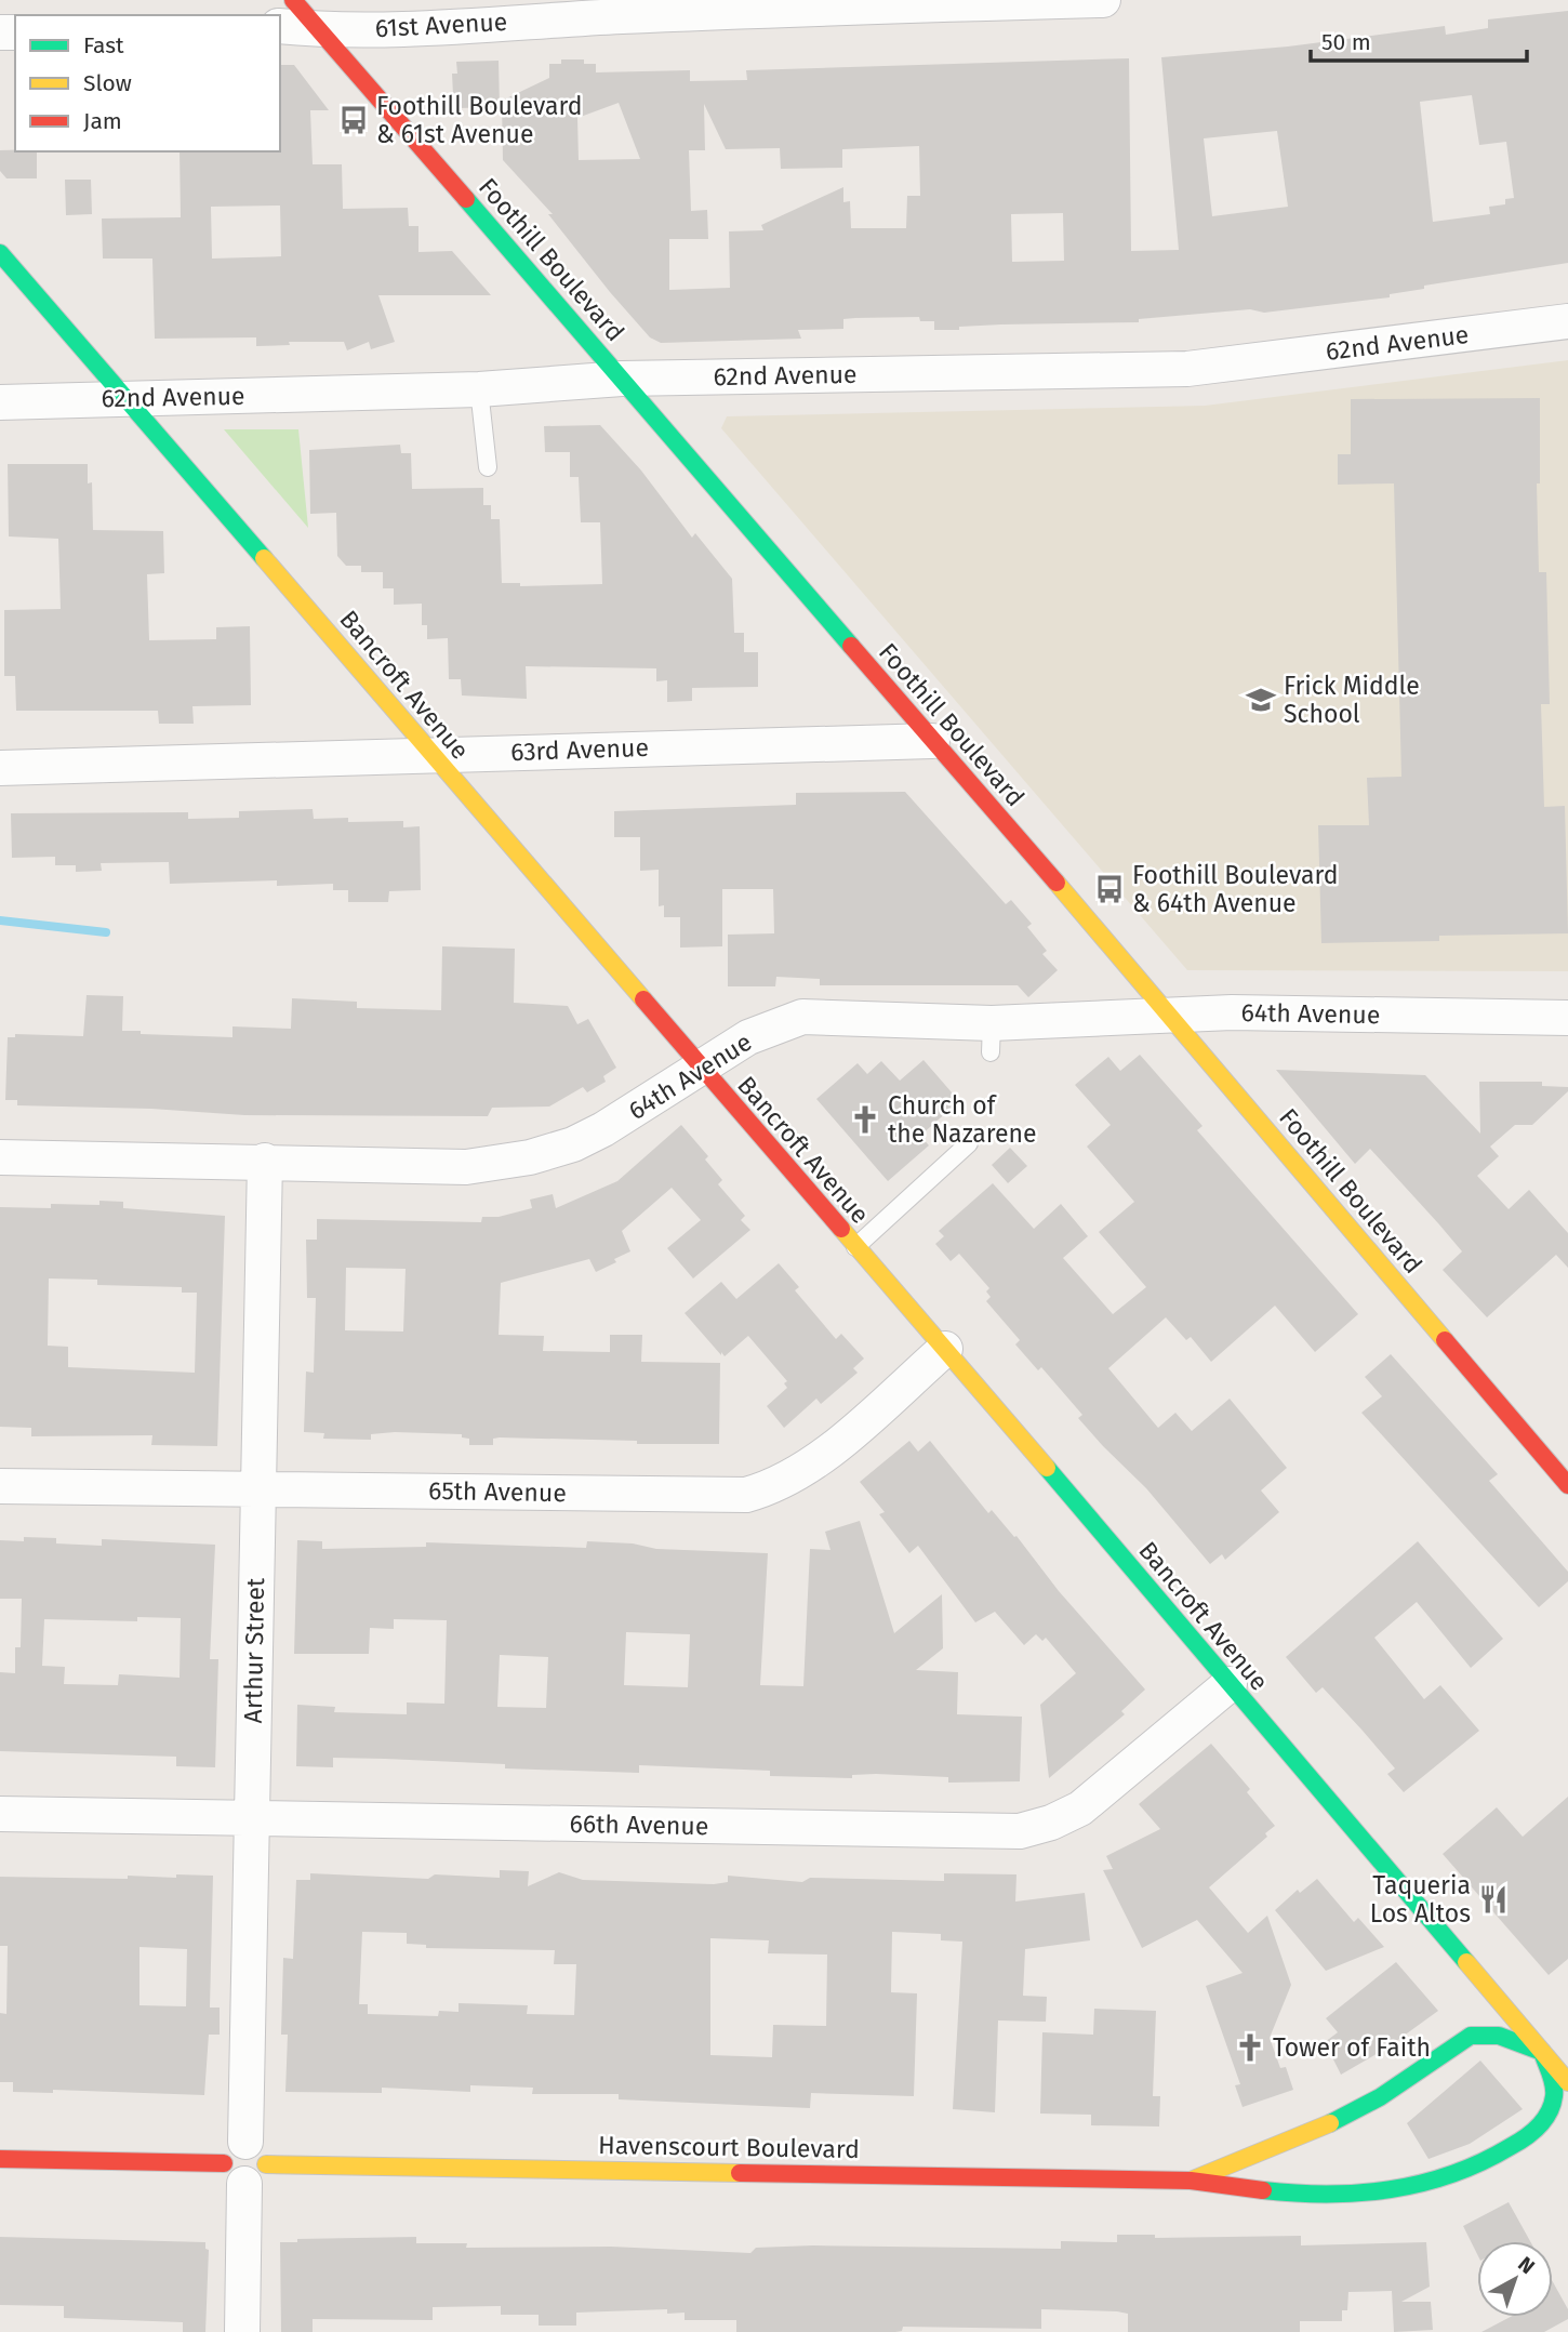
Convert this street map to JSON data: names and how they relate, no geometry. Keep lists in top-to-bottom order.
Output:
{
  "streets": {
    "street": [
      "61st Avenue",
      "Foothill Boulevard",
      "62nd Avenue",
      "Bancroft Avenue",
      "63rd Avenue",
      "64th Avenue",
      "65th Avenue",
      "Arthur Street",
      "66th Avenue",
      "Havenscourt Boulevard"
    ]
  },
  "crossings": [
    ["61st Avenue", "Foothill Boulevard"],
    ["Foothill Boulevard", "62nd Avenue"],
    ["Foothill Boulevard", "63rd Avenue"],
    ["Foothill Boulevard", "64th Avenue"],
    ["62nd Avenue", "Bancroft Avenue"],
    ["Bancroft Avenue", "63rd Avenue"],
    ["Bancroft Avenue", "64th Avenue"],
    ["Bancroft Avenue", "65th Avenue"],
    ["Bancroft Avenue", "66th Avenue"],
    ["Bancroft Avenue", "Havenscourt Boulevard"],
    ["64th Avenue", "Arthur Street"],
    ["65th Avenue", "Arthur Street"],
    ["Arthur Street", "66th Avenue"],
    ["Arthur Street", "Havenscourt Boulevard"]
  ],
  "places": {
    "bus stop": ["Foothill Boulevard & 61st Avenue", "Foothill Boulevard & 64th Avenue"],
    "school or university": ["Frick Middle School"],
    "church": ["Church of the Nazarene", "Tower of Faith"],
    "restaurant": ["Taqueria Los Altos"]
  },
  "legend": ["Fast", "Slow", "Jam"],
  "scale_bar": "50 m",
  "north": "top right"
}
